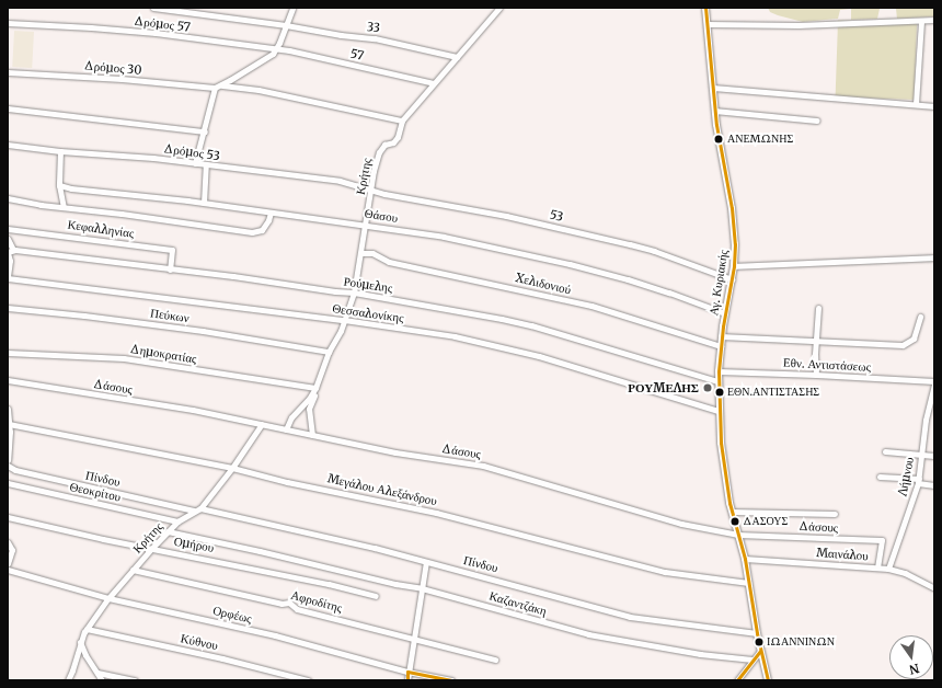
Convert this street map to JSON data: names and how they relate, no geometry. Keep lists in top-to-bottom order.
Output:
{
  "streets": {
    "street": [
      "Δρόμος 57",
      "33",
      "57",
      "Δρόμος 30",
      "Δρόμος 53",
      "Κρήτης",
      "Θάσου",
      "53",
      "Κεφαλληνίας",
      "Αγ. Κυριακής",
      "Χελιδονιού",
      "Ρούμελης",
      "Θεσσαλονίκης",
      "Πεύκων",
      "Δημοκρατίας",
      "Εθν. Αντιστάσεως",
      "Δάσους",
      "Λήμνου",
      "Πίνδου",
      "Μεγάλου Αλεξάνδρου",
      "Θεοκρίτου",
      "Ομήρου",
      "Μαινάλου",
      "Αφροδίτης",
      "Καζαντζάκη",
      "Ορφέως",
      "Κύθνου"
    ]
  },
  "crossings": [
    ["Δρόμος 57", "57"],
    ["33", "Κρήτης"],
    ["57", "Κρήτης"],
    ["Δρόμος 30", "Κρήτης"],
    ["Δρόμος 53", "Κρήτης"],
    ["Δρόμος 53", "53"],
    ["Κρήτης", "Θάσου"],
    ["Κρήτης", "53"],
    ["Κρήτης", "Χελιδονιού"],
    ["Κρήτης", "Ρούμελης"],
    ["Κρήτης", "Θεσσαλονίκης"],
    ["Κρήτης", "Πεύκων"],
    ["Κρήτης", "Δημοκρατίας"],
    ["Κρήτης", "Δάσους"],
    ["Κρήτης", "Πίνδου"],
    ["Κρήτης", "Θεοκρίτου"],
    ["Κρήτης", "Ομήρου"],
    ["Κρήτης", "Αφροδίτης"],
    ["Κρήτης", "Καζαντζάκη"],
    ["Κρήτης", "Ορφέως"],
    ["Κρήτης", "Κύθνου"],
    ["Θάσου", "Αγ. Κυριακής"],
    ["53", "Αγ. Κυριακής"],
    ["Κεφαλληνίας", "Ρούμελης"],
    ["Αγ. Κυριακής", "Χελιδονιού"],
    ["Αγ. Κυριακής", "Ρούμελης"],
    ["Αγ. Κυριακής", "Θεσσαλονίκης"],
    ["Αγ. Κυριακής", "Εθν. Αντιστάσεως"],
    ["Αγ. Κυριακής", "Δάσους"],
    ["Αγ. Κυριακής", "Πίνδου"],
    ["Αγ. Κυριακής", "Μεγάλου Αλεξάνδρου"],
    ["Αγ. Κυριακής", "Μαινάλου"],
    ["Δάσους", "Μαινάλου"],
    ["Λήμνου", "Μαινάλου"]
  ],
  "places": [
    "ΑΝΕΜΩΝΗΣ",
    "ΡΟΥΜΕΛΗΣ",
    "ΕΘΝ.ΑΝΤΙΣΤΑΣΗΣ",
    "ΔΑΣΟΥΣ",
    "ΙΩΑΝΝΙΝΩΝ"
  ],
  "north": "bottom"
}
